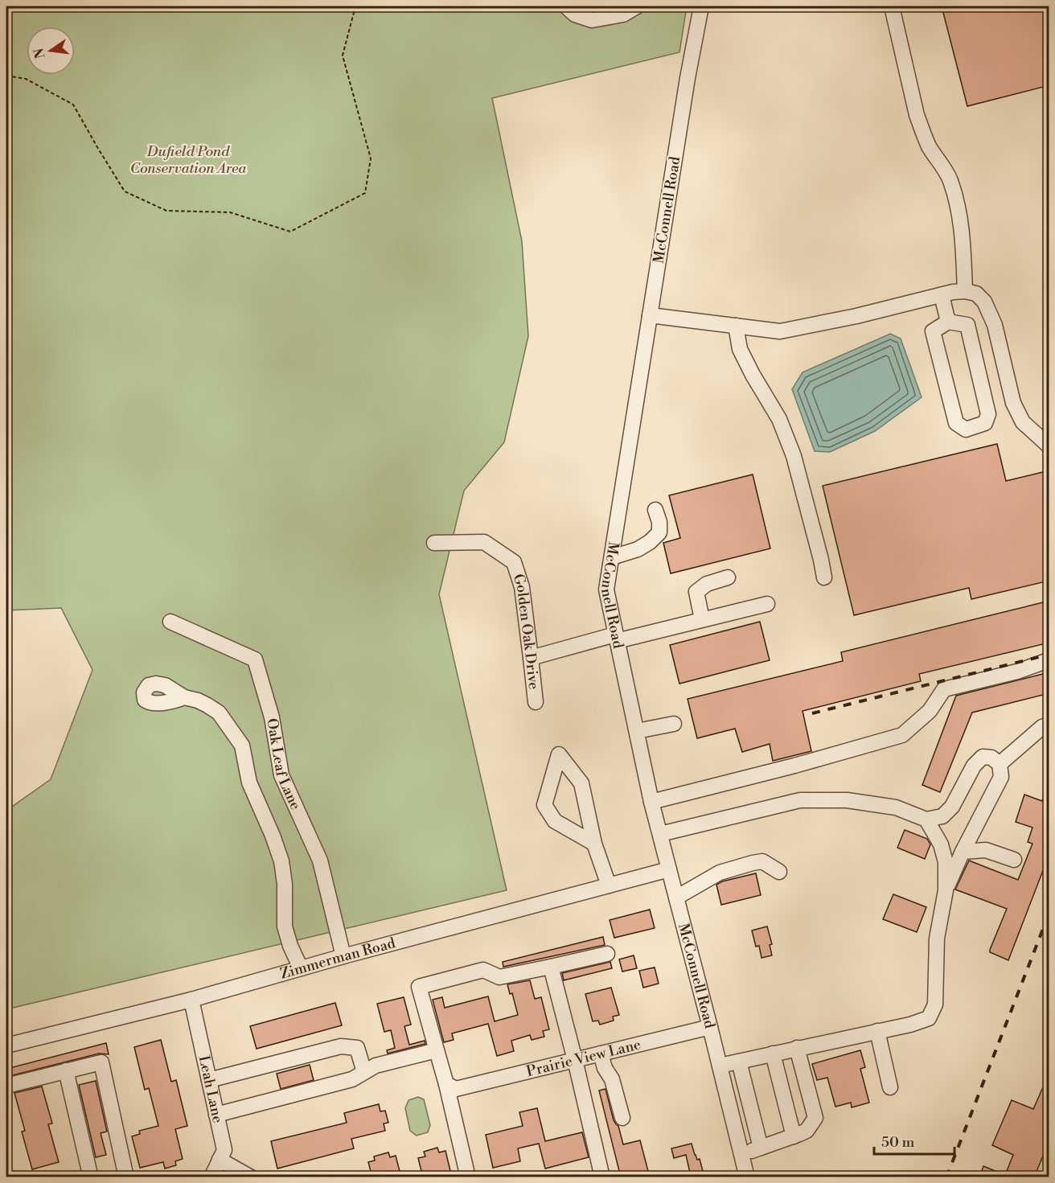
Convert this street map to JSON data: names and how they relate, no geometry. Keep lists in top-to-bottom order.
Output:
{
  "streets": {
    "street": [
      "McConnell Road",
      "Golden Oak Drive",
      "Oak Leaf Lane",
      "Zimmerman Road",
      "Prairie View Lane",
      "Leah Lane"
    ]
  },
  "crossings": [
    ["McConnell Road", "Zimmerman Road"],
    ["McConnell Road", "Prairie View Lane"],
    ["Oak Leaf Lane", "Zimmerman Road"],
    ["Zimmerman Road", "Leah Lane"]
  ],
  "parks": ["Dufield Pond Conservation Area"],
  "scale_bar": "50 m",
  "north": "left"
}
